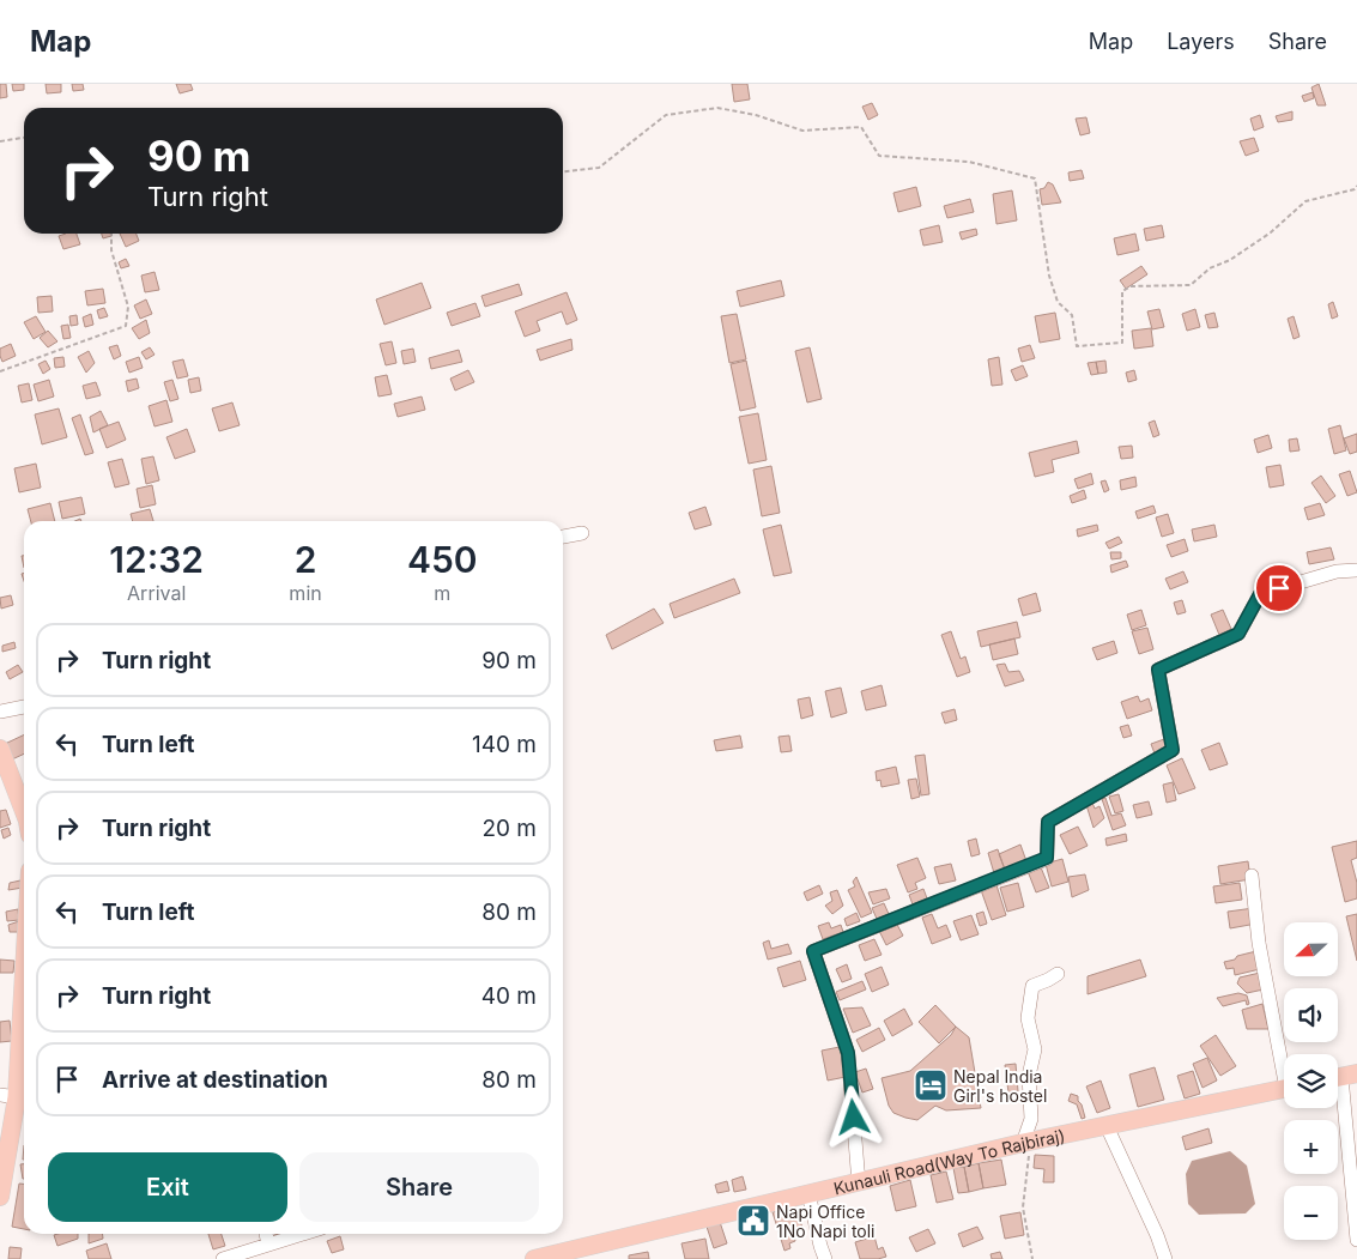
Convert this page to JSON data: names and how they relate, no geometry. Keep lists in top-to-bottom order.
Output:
{
  "streets": {
    "main road": ["Kunauli Road(Way To Rajbiraj)"]
  },
  "places": {
    "hotel": ["Nepal India Girl's hostel"],
    "public building": ["Napi Office 1No Napi toli"]
  },
  "north": "left",
  "page": {
    "header": "Map",
    "nav": ["Map", "Layers", "Share"],
    "turn": ["90 m", "Turn right"],
    "eta": [
      "12:32",
      "Arrival",
      "2",
      "min",
      "450",
      "m"
    ],
    "list": [
      {
        "name": "Turn right",
        "value": "90 m"
      },
      {
        "name": "Turn left",
        "value": "140 m"
      },
      {
        "name": "Turn right",
        "value": "20 m"
      },
      {
        "name": "Turn left",
        "value": "80 m"
      },
      {
        "name": "Turn right",
        "value": "40 m"
      },
      {
        "name": "Arrive at destination",
        "value": "80 m"
      }
    ],
    "map_buttons": ["+", "−"],
    "buttons": ["Exit", "Share"]
  }
}
